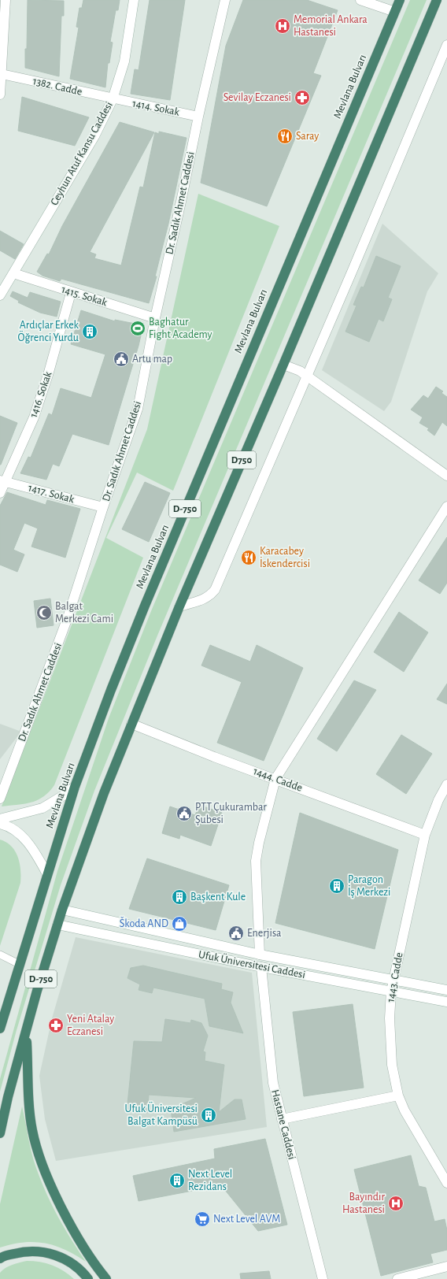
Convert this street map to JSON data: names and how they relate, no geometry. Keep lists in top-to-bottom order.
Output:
{
  "streets": {
    "highway": ["Mevlana Bulvarı", "D750", "D-750"],
    "street": [
      "1382. Cadde",
      "1414. Sokak",
      "Ceyhun Atuf Kansu Caddesi",
      "Dr. Sadık Ahmet Caddesi",
      "1415. Sokak",
      "1416. Sokak",
      "1417. Sokak",
      "1444. Cadde",
      "Ufuk Üniversitesi Caddesi",
      "1443. Cadde",
      "Hastane Caddesi"
    ]
  },
  "crossings": [
    ["1382. Cadde", "1414. Sokak"],
    ["1382. Cadde", "Ceyhun Atuf Kansu Caddesi"],
    ["1414. Sokak", "Ceyhun Atuf Kansu Caddesi"],
    ["1414. Sokak", "Dr. Sadık Ahmet Caddesi"],
    ["Ceyhun Atuf Kansu Caddesi", "1415. Sokak"],
    ["Dr. Sadık Ahmet Caddesi", "1415. Sokak"],
    ["Dr. Sadık Ahmet Caddesi", "1417. Sokak"],
    ["1415. Sokak", "1416. Sokak"],
    ["1416. Sokak", "1417. Sokak"],
    ["D750", "D-750"],
    ["D750", "1444. Cadde"],
    ["D750", "Ufuk Üniversitesi Caddesi"],
    ["D-750", "Ufuk Üniversitesi Caddesi"],
    ["1444. Cadde", "1443. Cadde"],
    ["1444. Cadde", "Hastane Caddesi"],
    ["Ufuk Üniversitesi Caddesi", "1443. Cadde"],
    ["Ufuk Üniversitesi Caddesi", "Hastane Caddesi"]
  ],
  "places": {
    "hospital": ["Memorial Ankara Hastanesi", "Bayındır Hastanesi"],
    "pharmacy": ["Sevilay Eczanesi", "Yeni Atalay Eczanesi"],
    "restaurant": ["Saray", "Karacabey İskendercisi"],
    "sports": ["Baghatur Fight Academy"],
    "building": [
      "Ardıçlar Erkek Öğrenci Yurdu",
      "Paragon İş Merkezi",
      "Başkent Kule",
      "Ufuk Üniversitesi Balgat Kampüsü",
      "Next Level Rezidans"
    ],
    "public building": ["Artu map", "PTT Çukurambar Şubesi", "Enerjisa"],
    "mosque": ["Balgat Merkezi Cami"],
    "shop": ["Škoda AND"],
    "supermarket": ["Next Level AVM"]
  }
}
